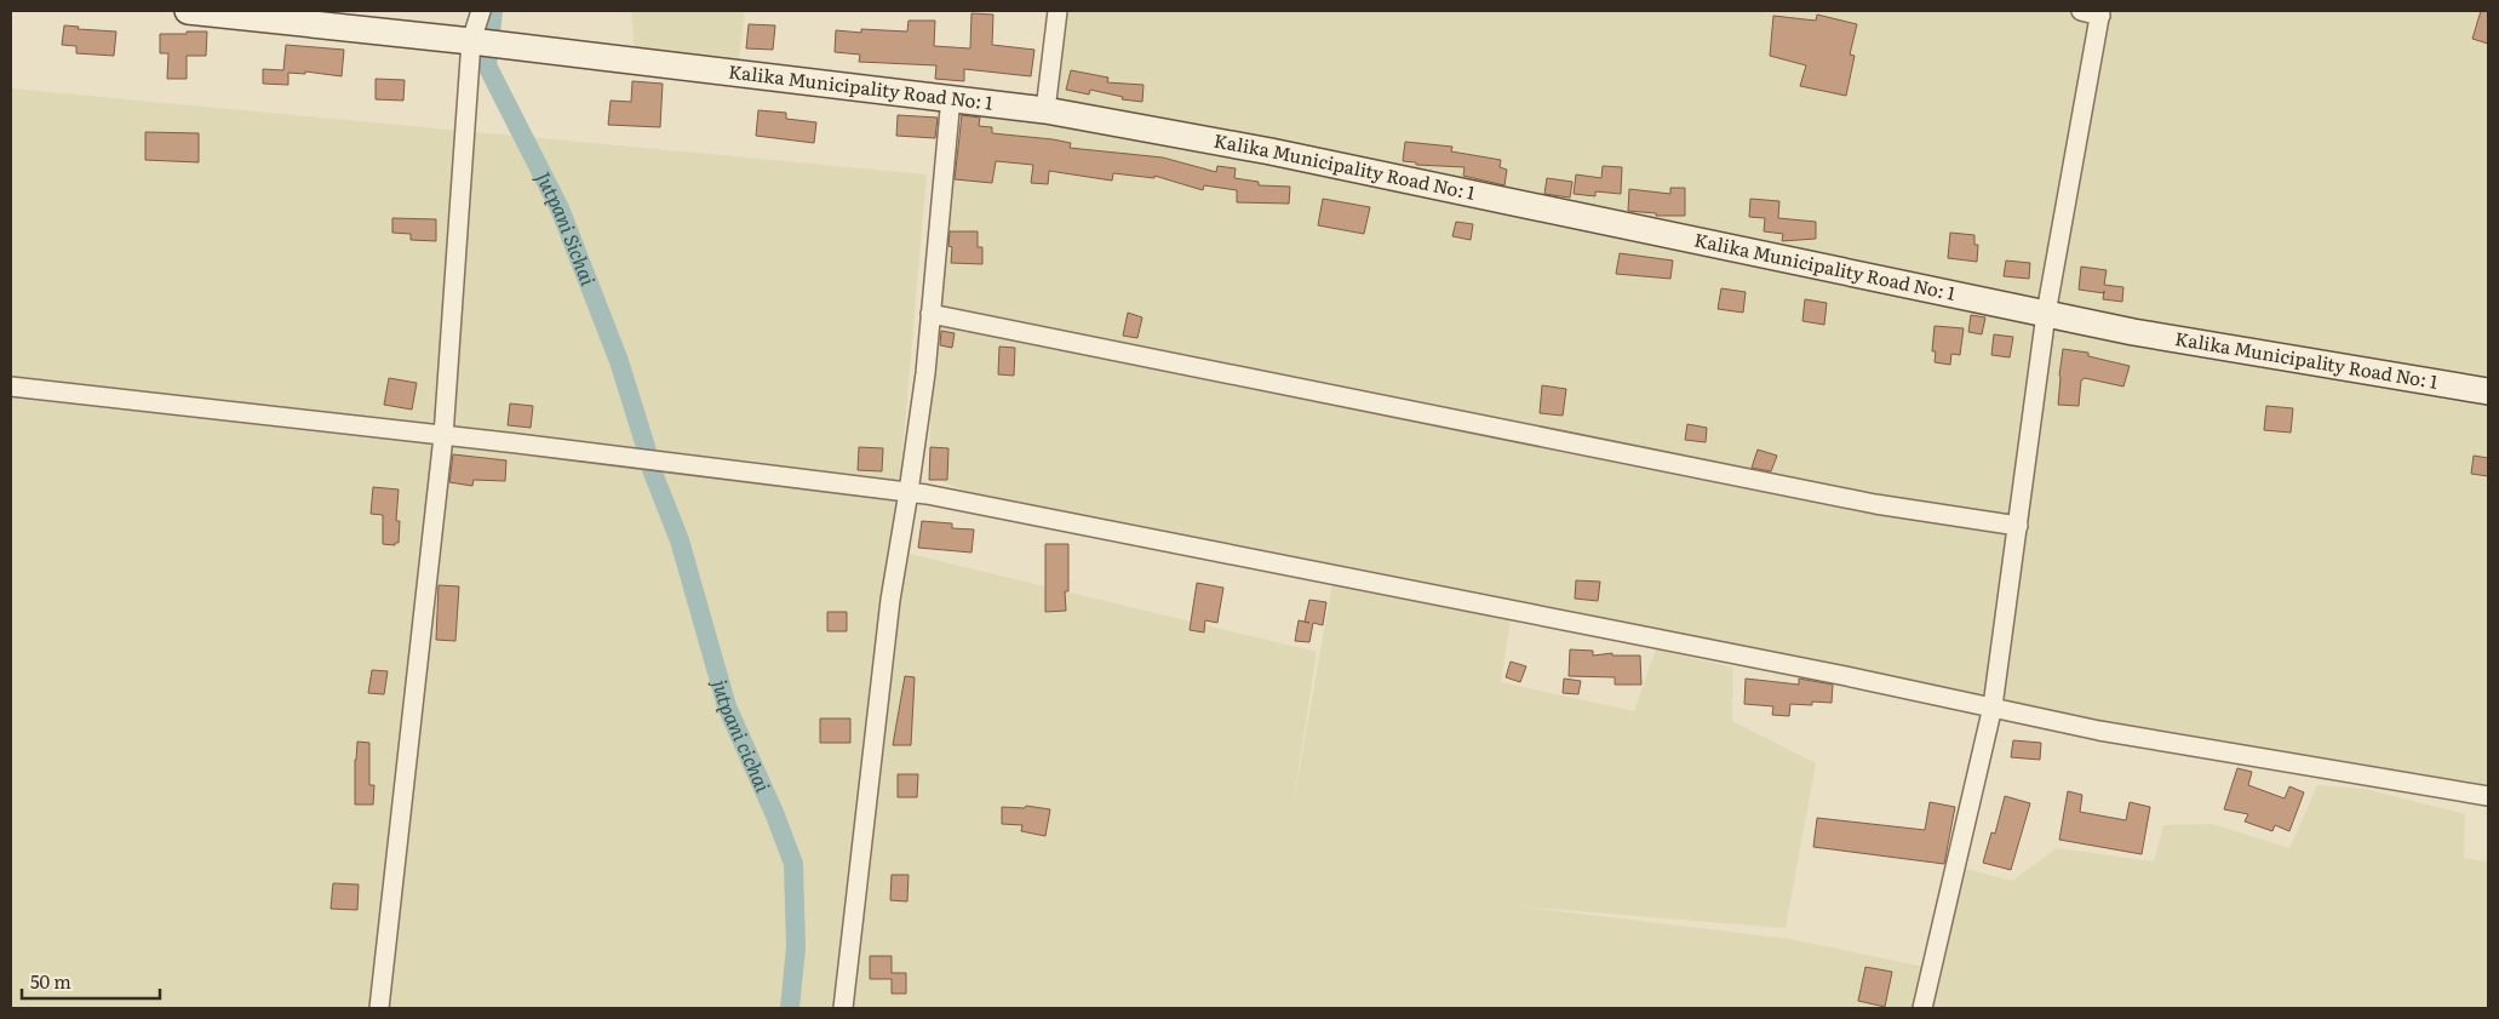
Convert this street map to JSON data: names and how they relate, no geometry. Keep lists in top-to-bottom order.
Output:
{
  "streets": {
    "street": ["Kalika Municipality Road No: 1"]
  },
  "water": ["Jutpani Sichai", "jutpani cichai"],
  "scale_bar": "50 m"
}
